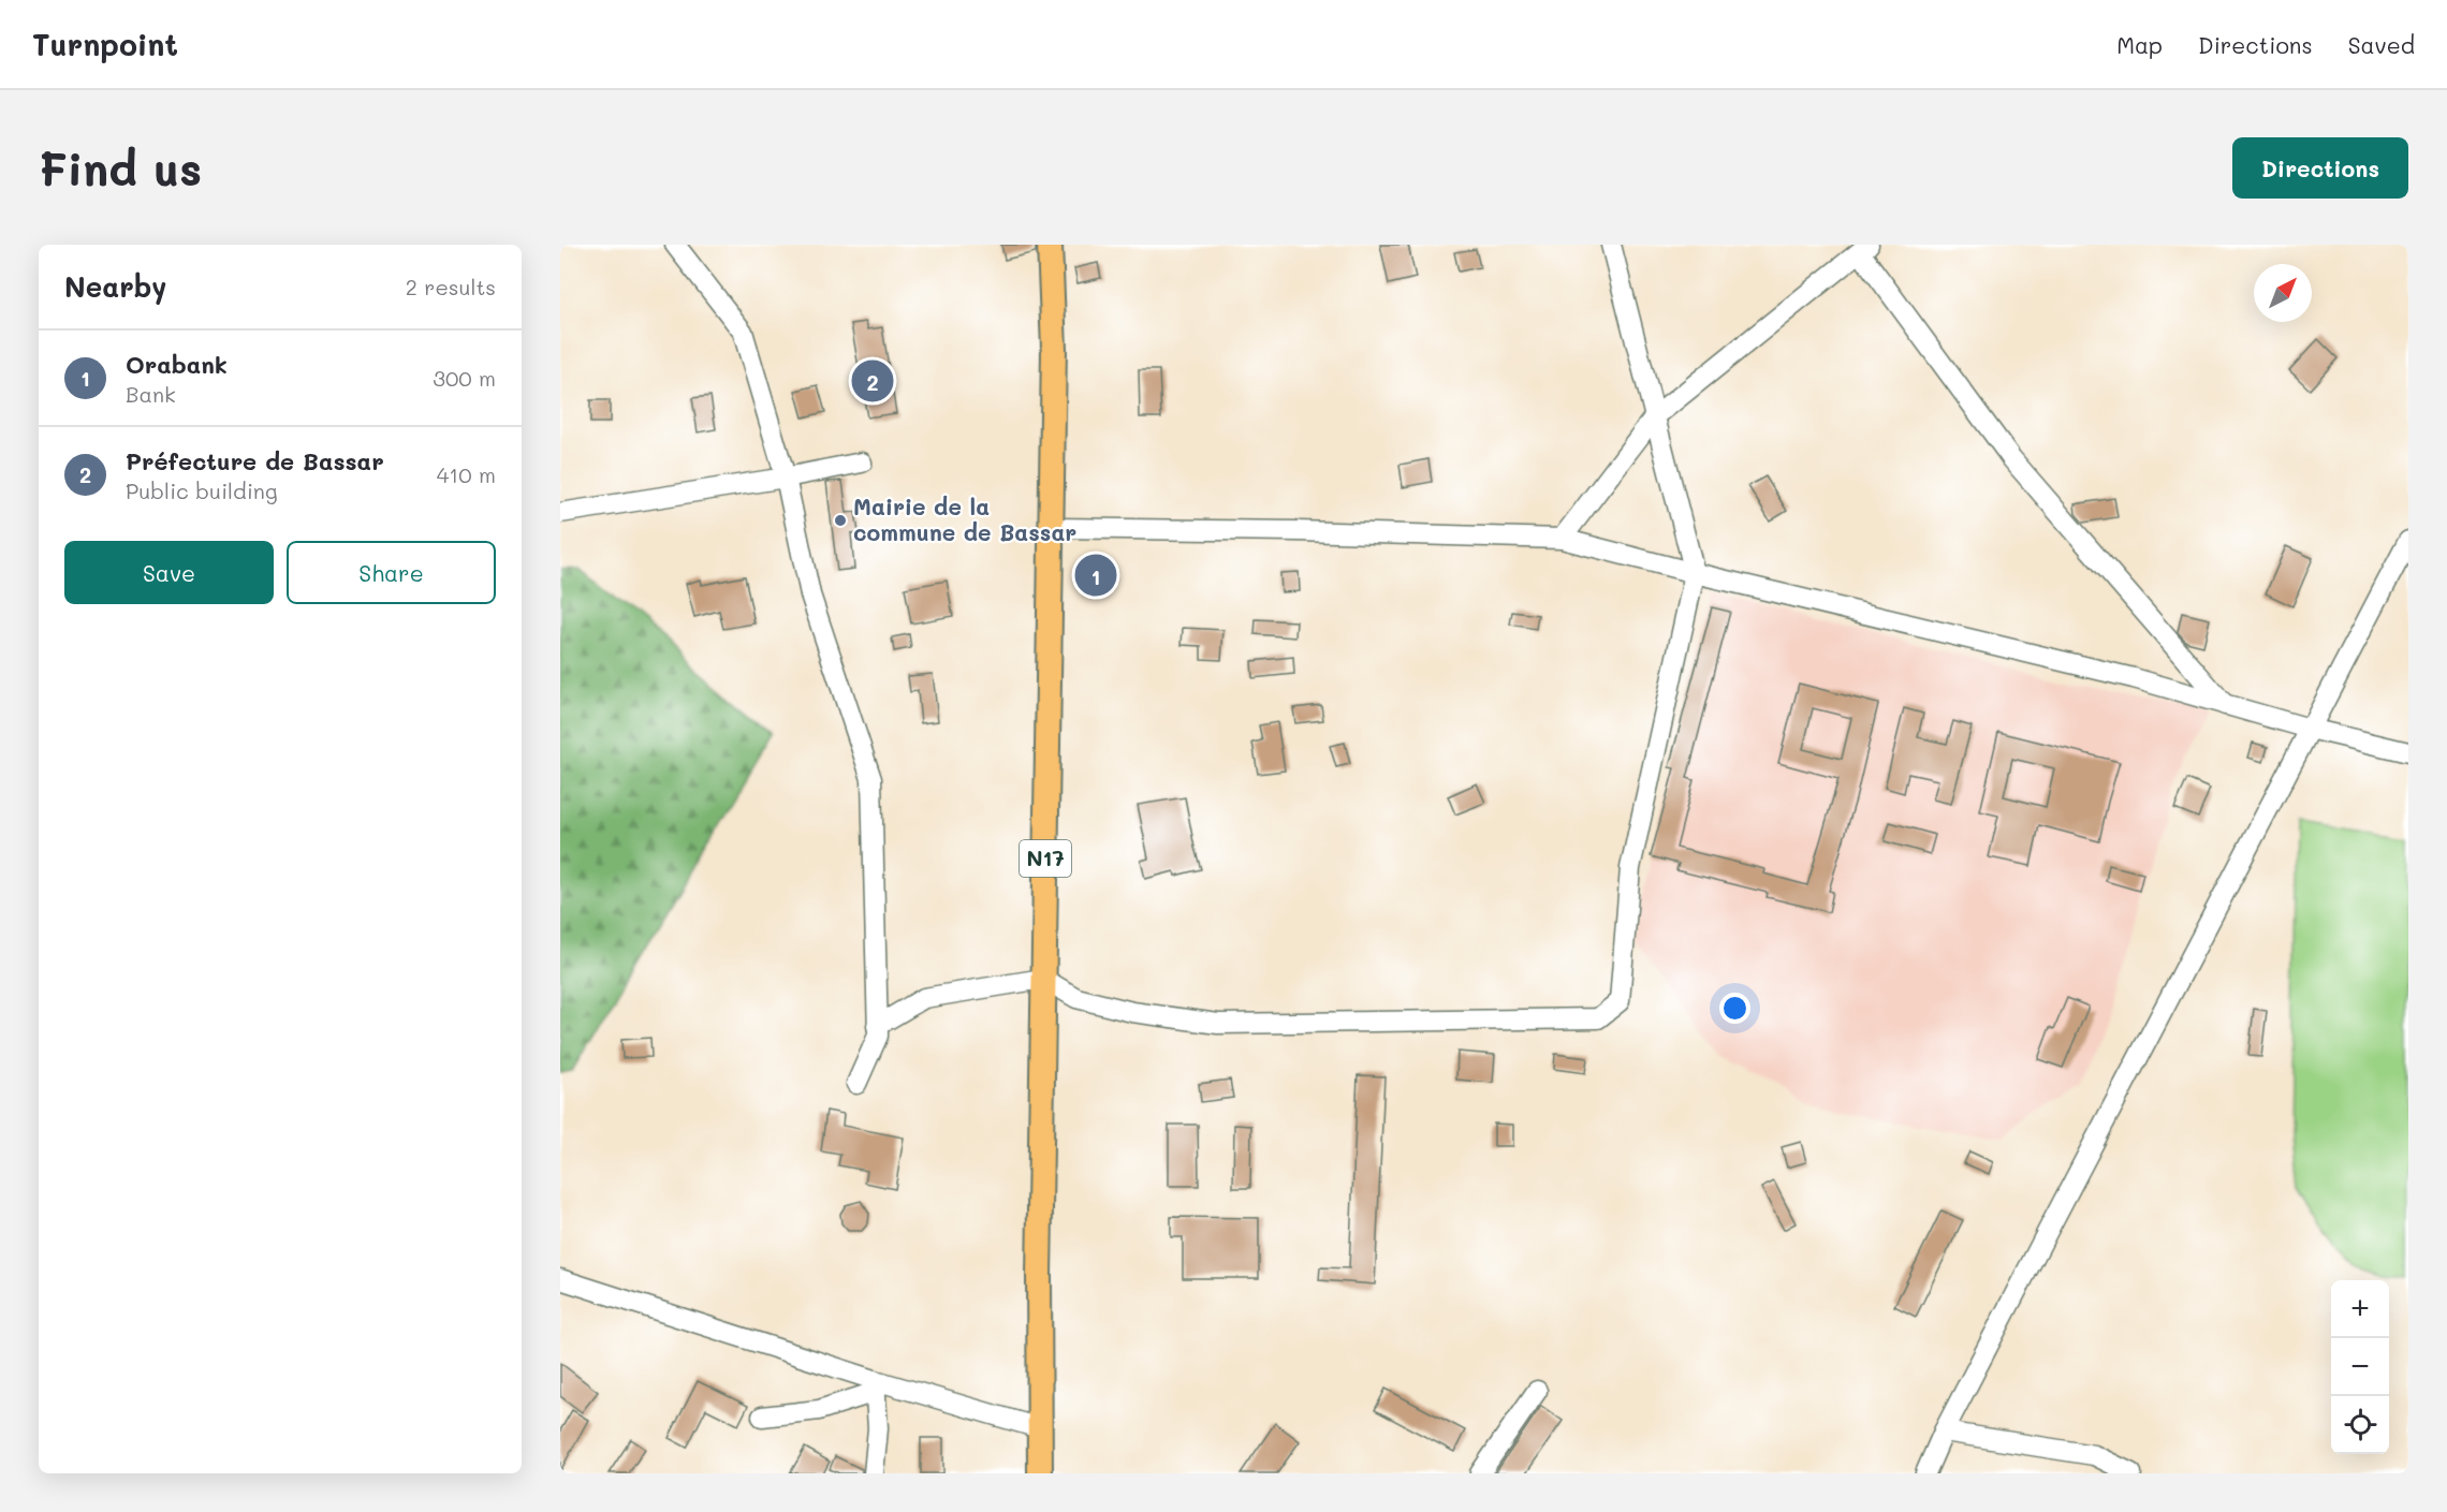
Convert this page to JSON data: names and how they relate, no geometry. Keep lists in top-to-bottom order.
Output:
{
  "streets": {
    "main road": ["N17"]
  },
  "places": ["Mairie de la commune de Bassar"],
  "north": "top right",
  "page": {
    "header": "Turnpoint",
    "nav": ["Map", "Directions", "Saved"],
    "buttons": [
      "Directions",
      ["Save", "Share"]
    ],
    "title": "Find us",
    "heading": ["Nearby", "2 results"],
    "list": [
      {
        "mark": "1",
        "name": "Orabank",
        "note": "Bank",
        "value": "300 m"
      },
      {
        "mark": "2",
        "name": "Préfecture de Bassar",
        "note": "Public building",
        "value": "410 m"
      }
    ],
    "pins": ["2", "1"],
    "map_buttons": ["+", "−"]
  }
}
